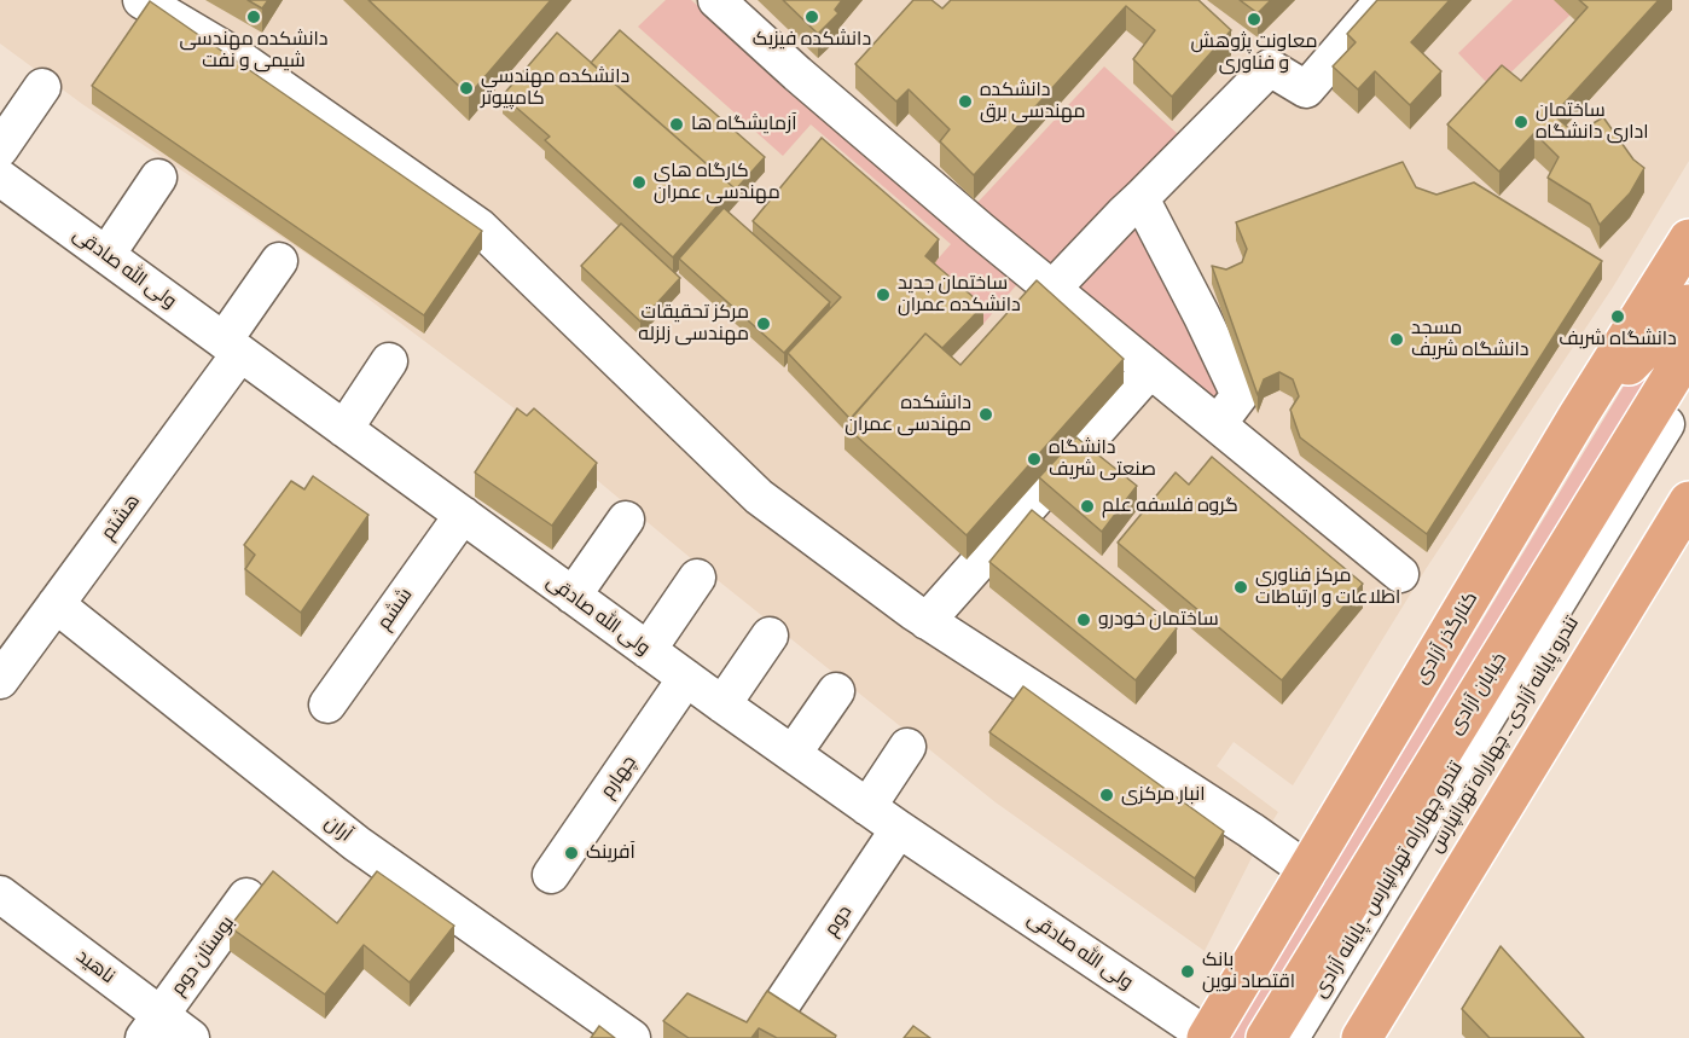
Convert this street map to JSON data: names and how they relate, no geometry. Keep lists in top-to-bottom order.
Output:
{
  "streets": {
    "main road": ["کنارگذر آزادی", "خیابان آزادی"],
    "street": [
      "ولی الله صادقی",
      "هشتم",
      "ششم",
      "تندرو پایانه آزادی ـ چهارراه تهرانپارس",
      "چهارم",
      "آران",
      "تندرو چهارراه تهرانپارس ـ پایانه آزادی",
      "دوم",
      "بوستان دوم",
      "ناهید"
    ]
  },
  "crossings": [
    ["ولی الله صادقی", "هشتم"],
    ["ولی الله صادقی", "ششم"],
    ["ولی الله صادقی", "کنارگذر آزادی"],
    ["ولی الله صادقی", "چهارم"],
    ["ولی الله صادقی", "دوم"],
    ["هشتم", "آران"],
    ["بوستان دوم", "ناهید"]
  ],
  "places": [
    "دانشکده مهندسی شیمی و نفت",
    "دانشکده فیزیک",
    "معاونت پژوهش و فناوری",
    "دانشکده مهندسی کامپیوتر",
    "دانشکده مهندسی برق",
    "ساختمان اداری دانشگاه",
    "آزمایشگاه ها",
    "کارگاه های مهندسی عمران",
    "ساختمان جدید دانشکده عمران",
    "دانشگاه شریف",
    "مرکز تحقیقات مهندسی زلزله",
    "مسجد دانشگاه شریف",
    "دانشکده مهندسی عمران",
    "دانشگاه صنعتی شریف",
    "گروه فلسفه علم",
    "مرکز فناوری اطلاعات و ارتباطات",
    "ساختمان خودرو",
    "انبار مرکزی",
    "آفرینک",
    "بانک اقتصاد نوین"
  ]
}
